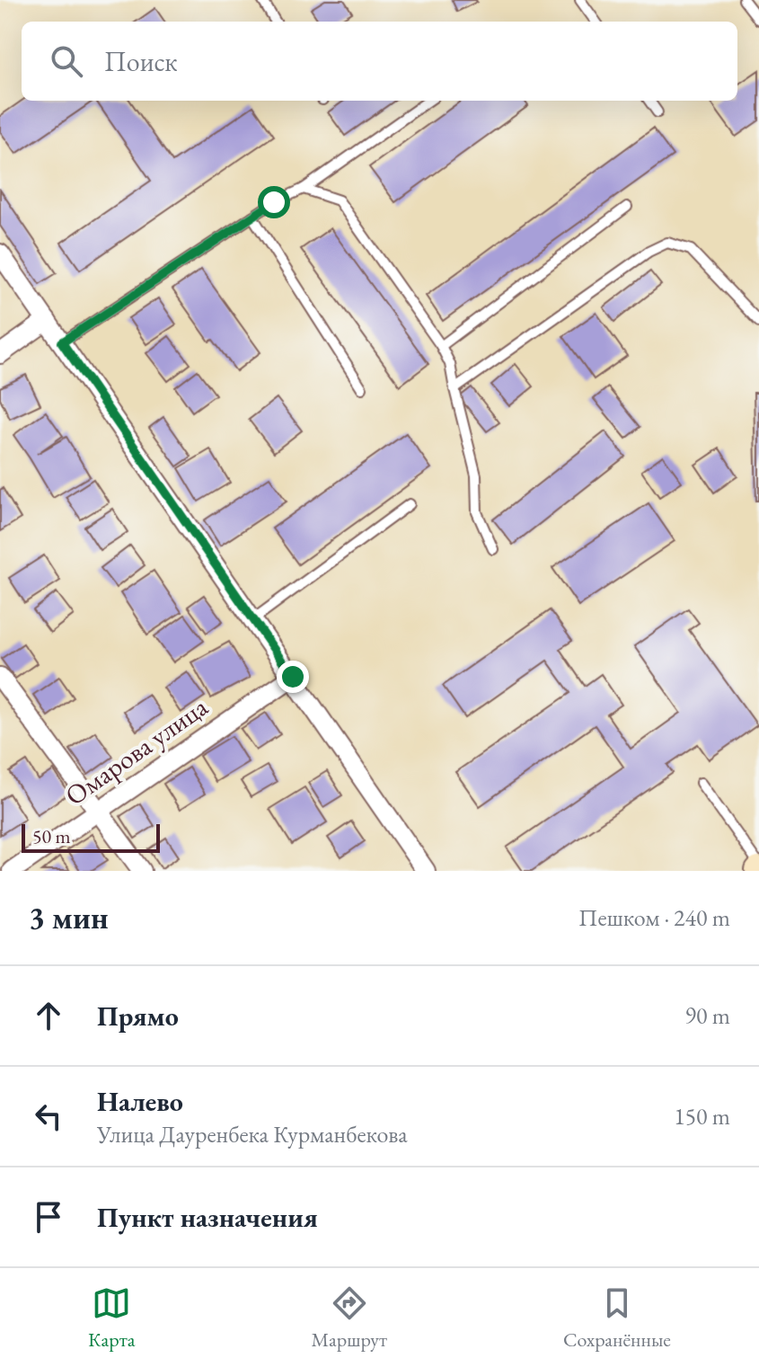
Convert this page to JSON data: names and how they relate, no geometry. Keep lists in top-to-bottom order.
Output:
{
  "streets": {
    "street": ["Омарова улица"]
  },
  "scale_bar": "50 m",
  "page": {
    "search": "Поиск",
    "scale": "50 m",
    "heading": ["3 мин", "Пешком · 240 m"],
    "list": [
      ["Прямо", "90 m"],
      ["Налево", "Улица Дауренбека Курманбекова", "150 m"],
      "Пункт назначения"
    ],
    "nav": ["Карта", "Маршрут", "Сохранённые"]
  }
}
